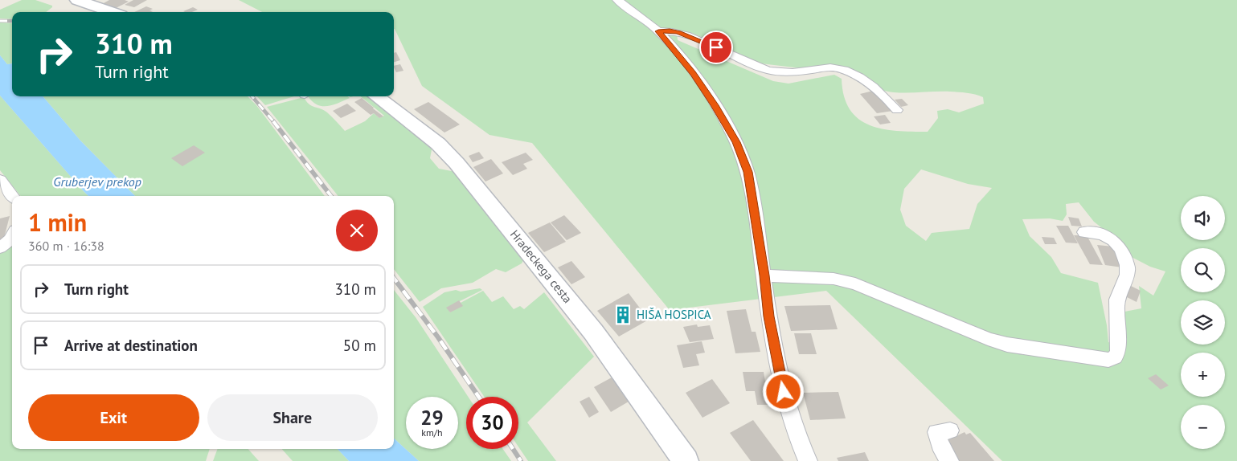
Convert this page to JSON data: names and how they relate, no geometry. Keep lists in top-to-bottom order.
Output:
{
  "streets": {
    "street": ["Hradeckega cesta"]
  },
  "water": ["Gruberjev prekop"],
  "places": {
    "building": ["HIŠA HOSPICA"]
  },
  "page": {
    "turn": ["310 m", "Turn right"],
    "map_buttons": ["+", "−"],
    "heading": ["1 min", "360 m · 16:38"],
    "list": [
      {
        "name": "Turn right",
        "value": "310 m"
      },
      {
        "name": "Arrive at destination",
        "value": "50 m"
      }
    ],
    "buttons": ["Exit", "Share"],
    "speed": "29 km/h",
    "limit": "30"
  }
}
